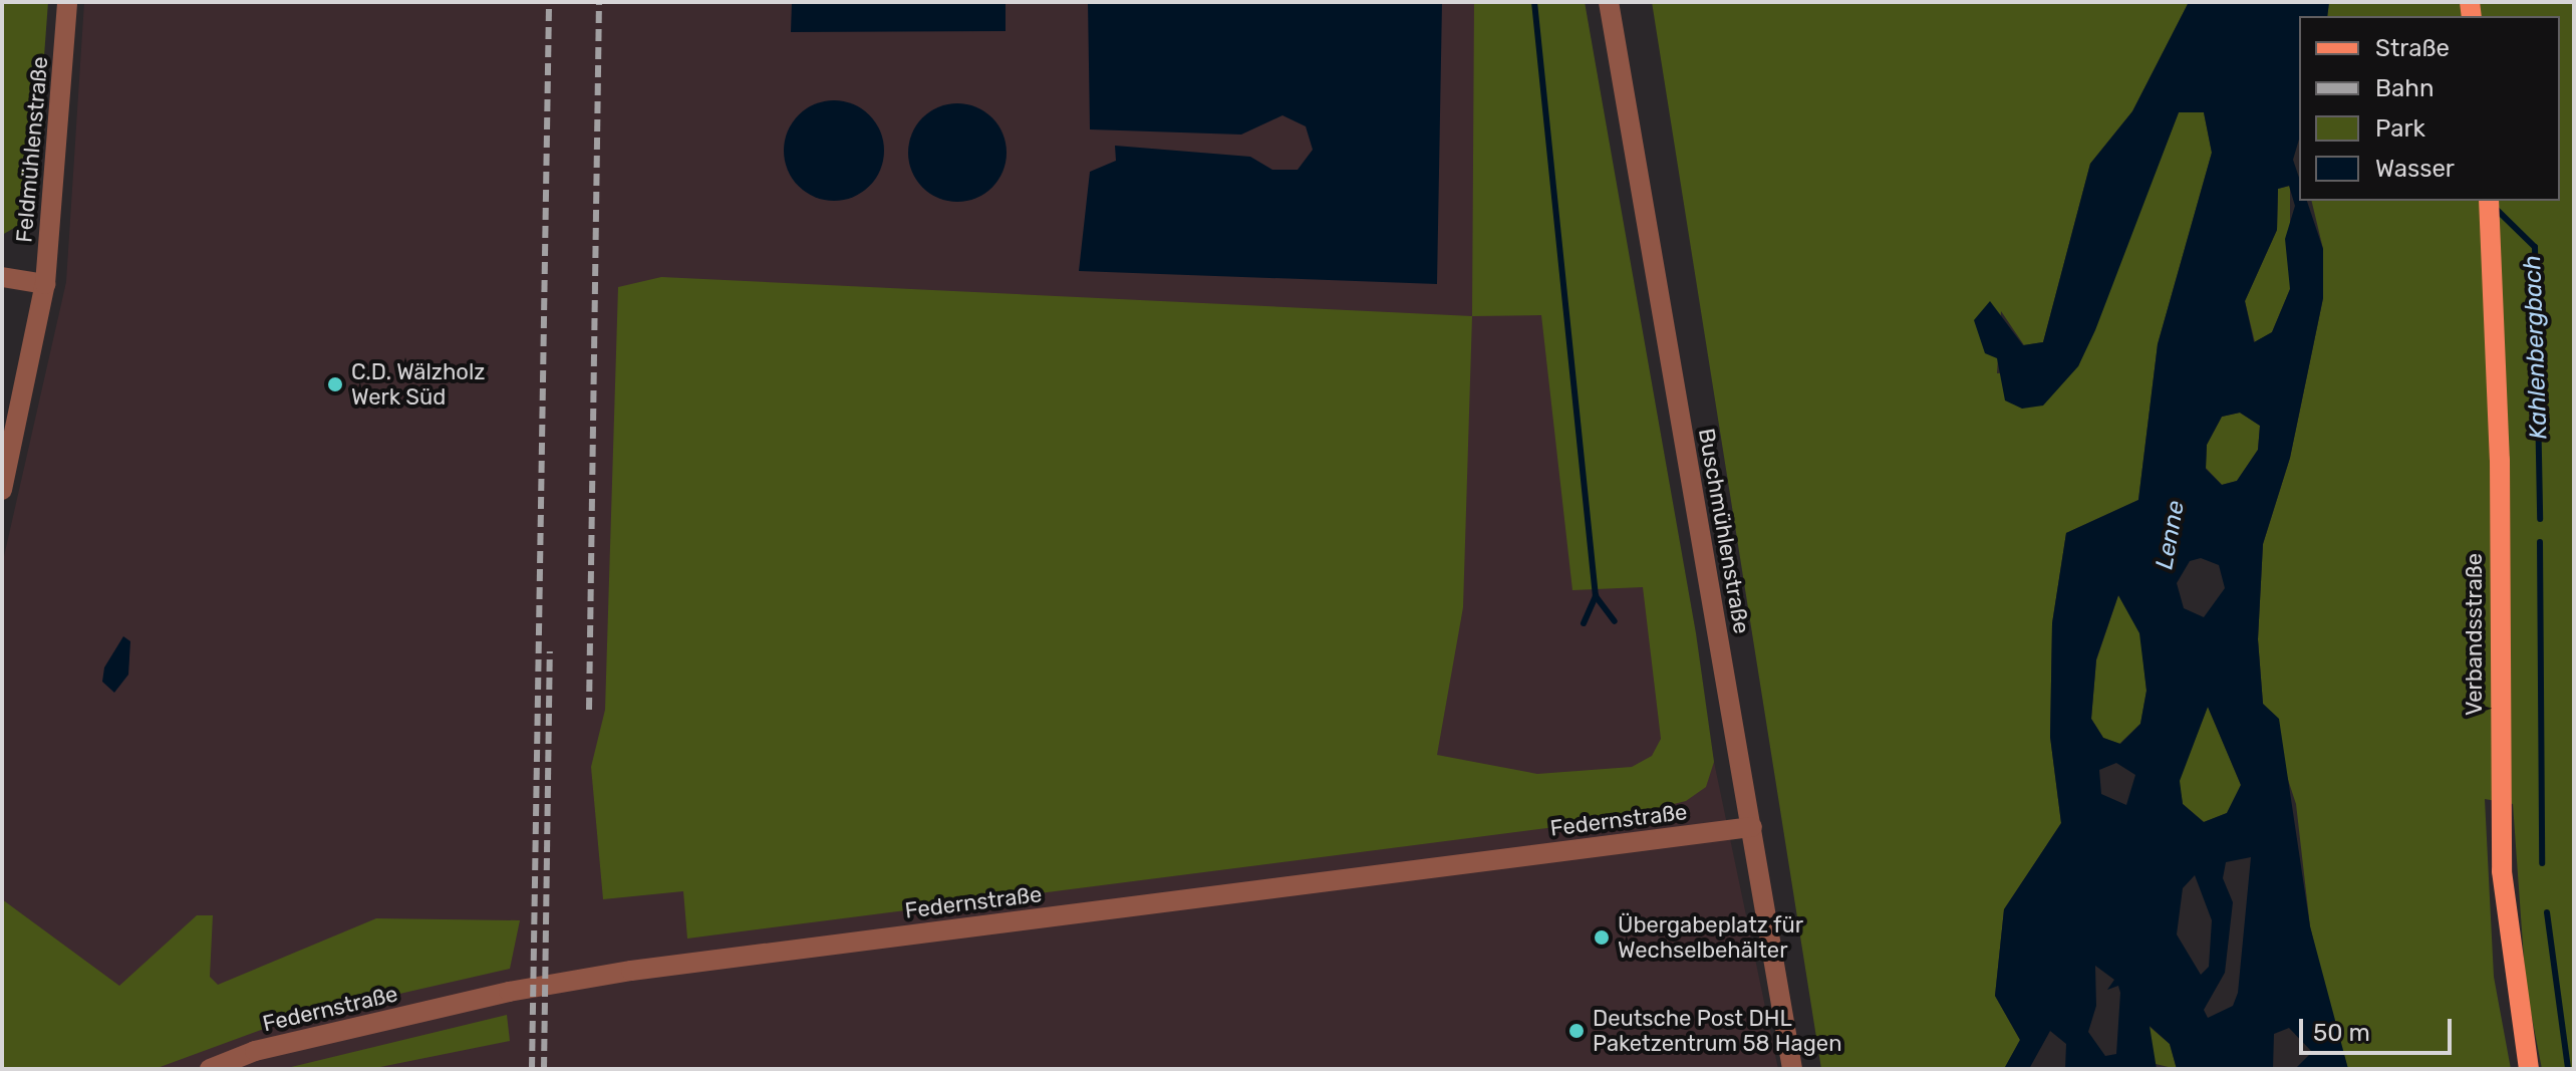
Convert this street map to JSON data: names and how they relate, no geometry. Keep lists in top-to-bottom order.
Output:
{
  "streets": {
    "main road": ["Verbandsstraße"],
    "street": ["Feldmühlenstraße", "Buschmühlenstraße", "Federnstraße"]
  },
  "crossings": [
    ["Buschmühlenstraße", "Federnstraße"]
  ],
  "water": ["Kahlenbergbach", "Lenne"],
  "places": ["C.D. Wälzholz Werk Süd", "Übergabeplatz für Wechselbehälter", "Deutsche Post DHL Paketzentrum 58 Hagen"],
  "legend": [
    "Straße",
    "Bahn",
    "Park",
    "Wasser"
  ],
  "scale_bar": "50 m"
}
